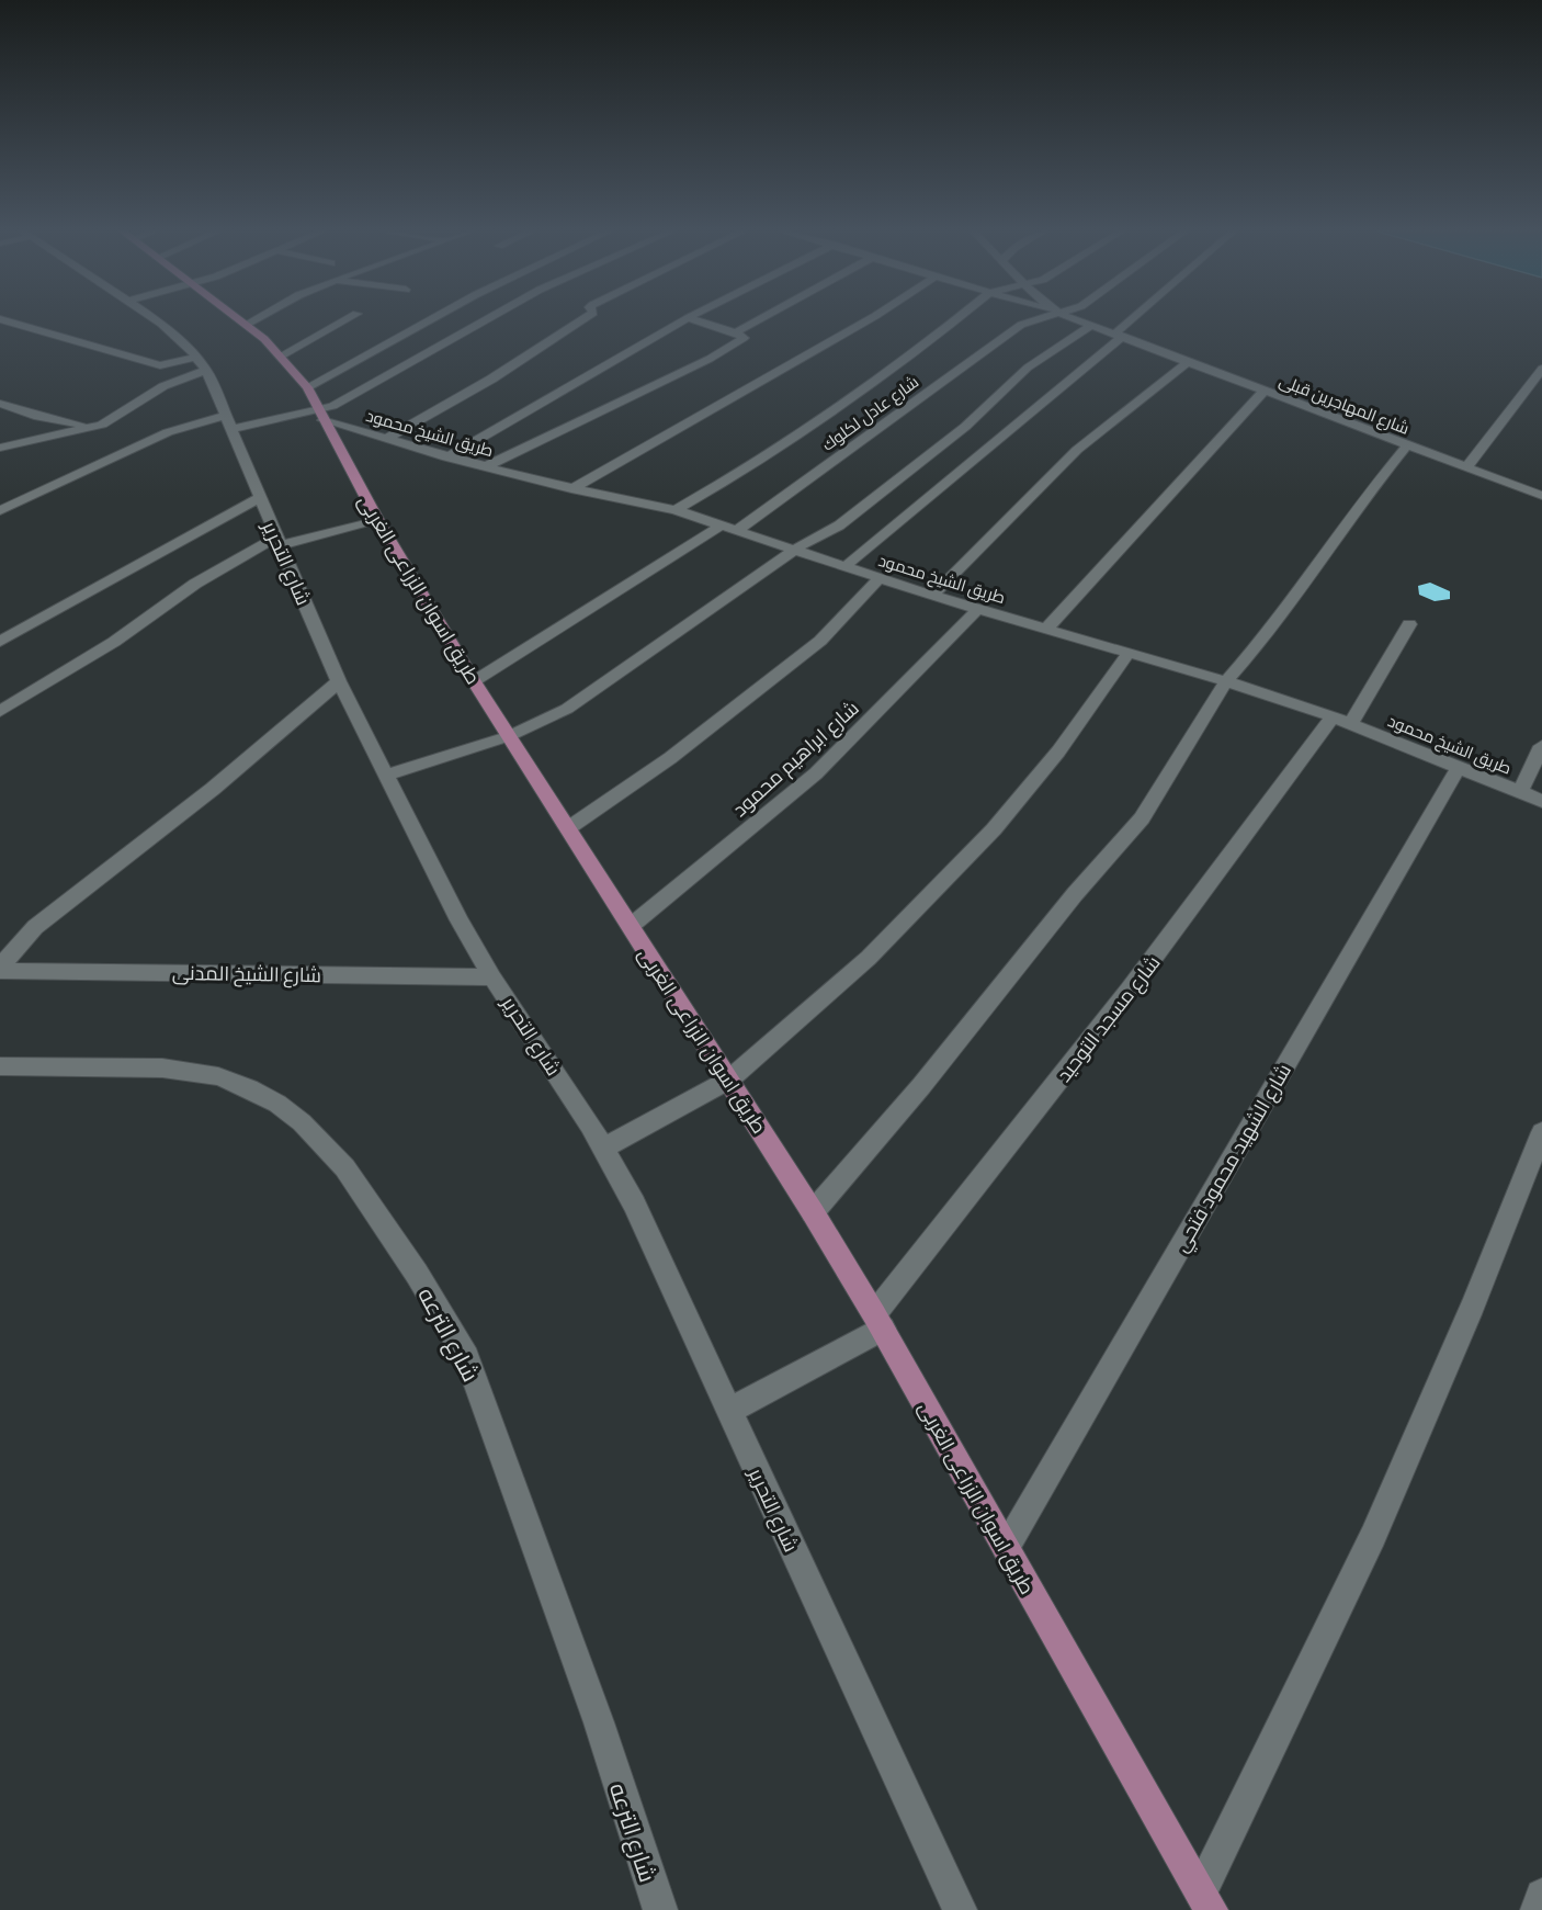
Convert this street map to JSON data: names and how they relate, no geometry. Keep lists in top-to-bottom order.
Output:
{
  "streets": {
    "main road": ["طريق اسوان الزراعى الغربى"],
    "street": [
      "شارع المهاجرين قبلى",
      "شارع عادل لكلوك",
      "طريق الشيخ محمود",
      "شارع التحرير",
      "شارع ابراهيم محمود",
      "شارع الشيخ المدنى",
      "شارع مسجد التوحيد",
      "شارع الشهيد محمود فتحي",
      "شارع الترعه"
    ]
  },
  "crossings": [
    ["شارع عادل لكلوك", "طريق الشيخ محمود"],
    ["طريق الشيخ محمود", "طريق اسوان الزراعى الغربى"],
    ["طريق الشيخ محمود", "شارع ابراهيم محمود"],
    ["طريق الشيخ محمود", "شارع مسجد التوحيد"],
    ["طريق الشيخ محمود", "شارع الشهيد محمود فتحي"],
    ["شارع التحرير", "شارع الشيخ المدنى"],
    ["طريق اسوان الزراعى الغربى", "شارع ابراهيم محمود"],
    ["طريق اسوان الزراعى الغربى", "شارع مسجد التوحيد"],
    ["طريق اسوان الزراعى الغربى", "شارع الشهيد محمود فتحي"]
  ]
}
